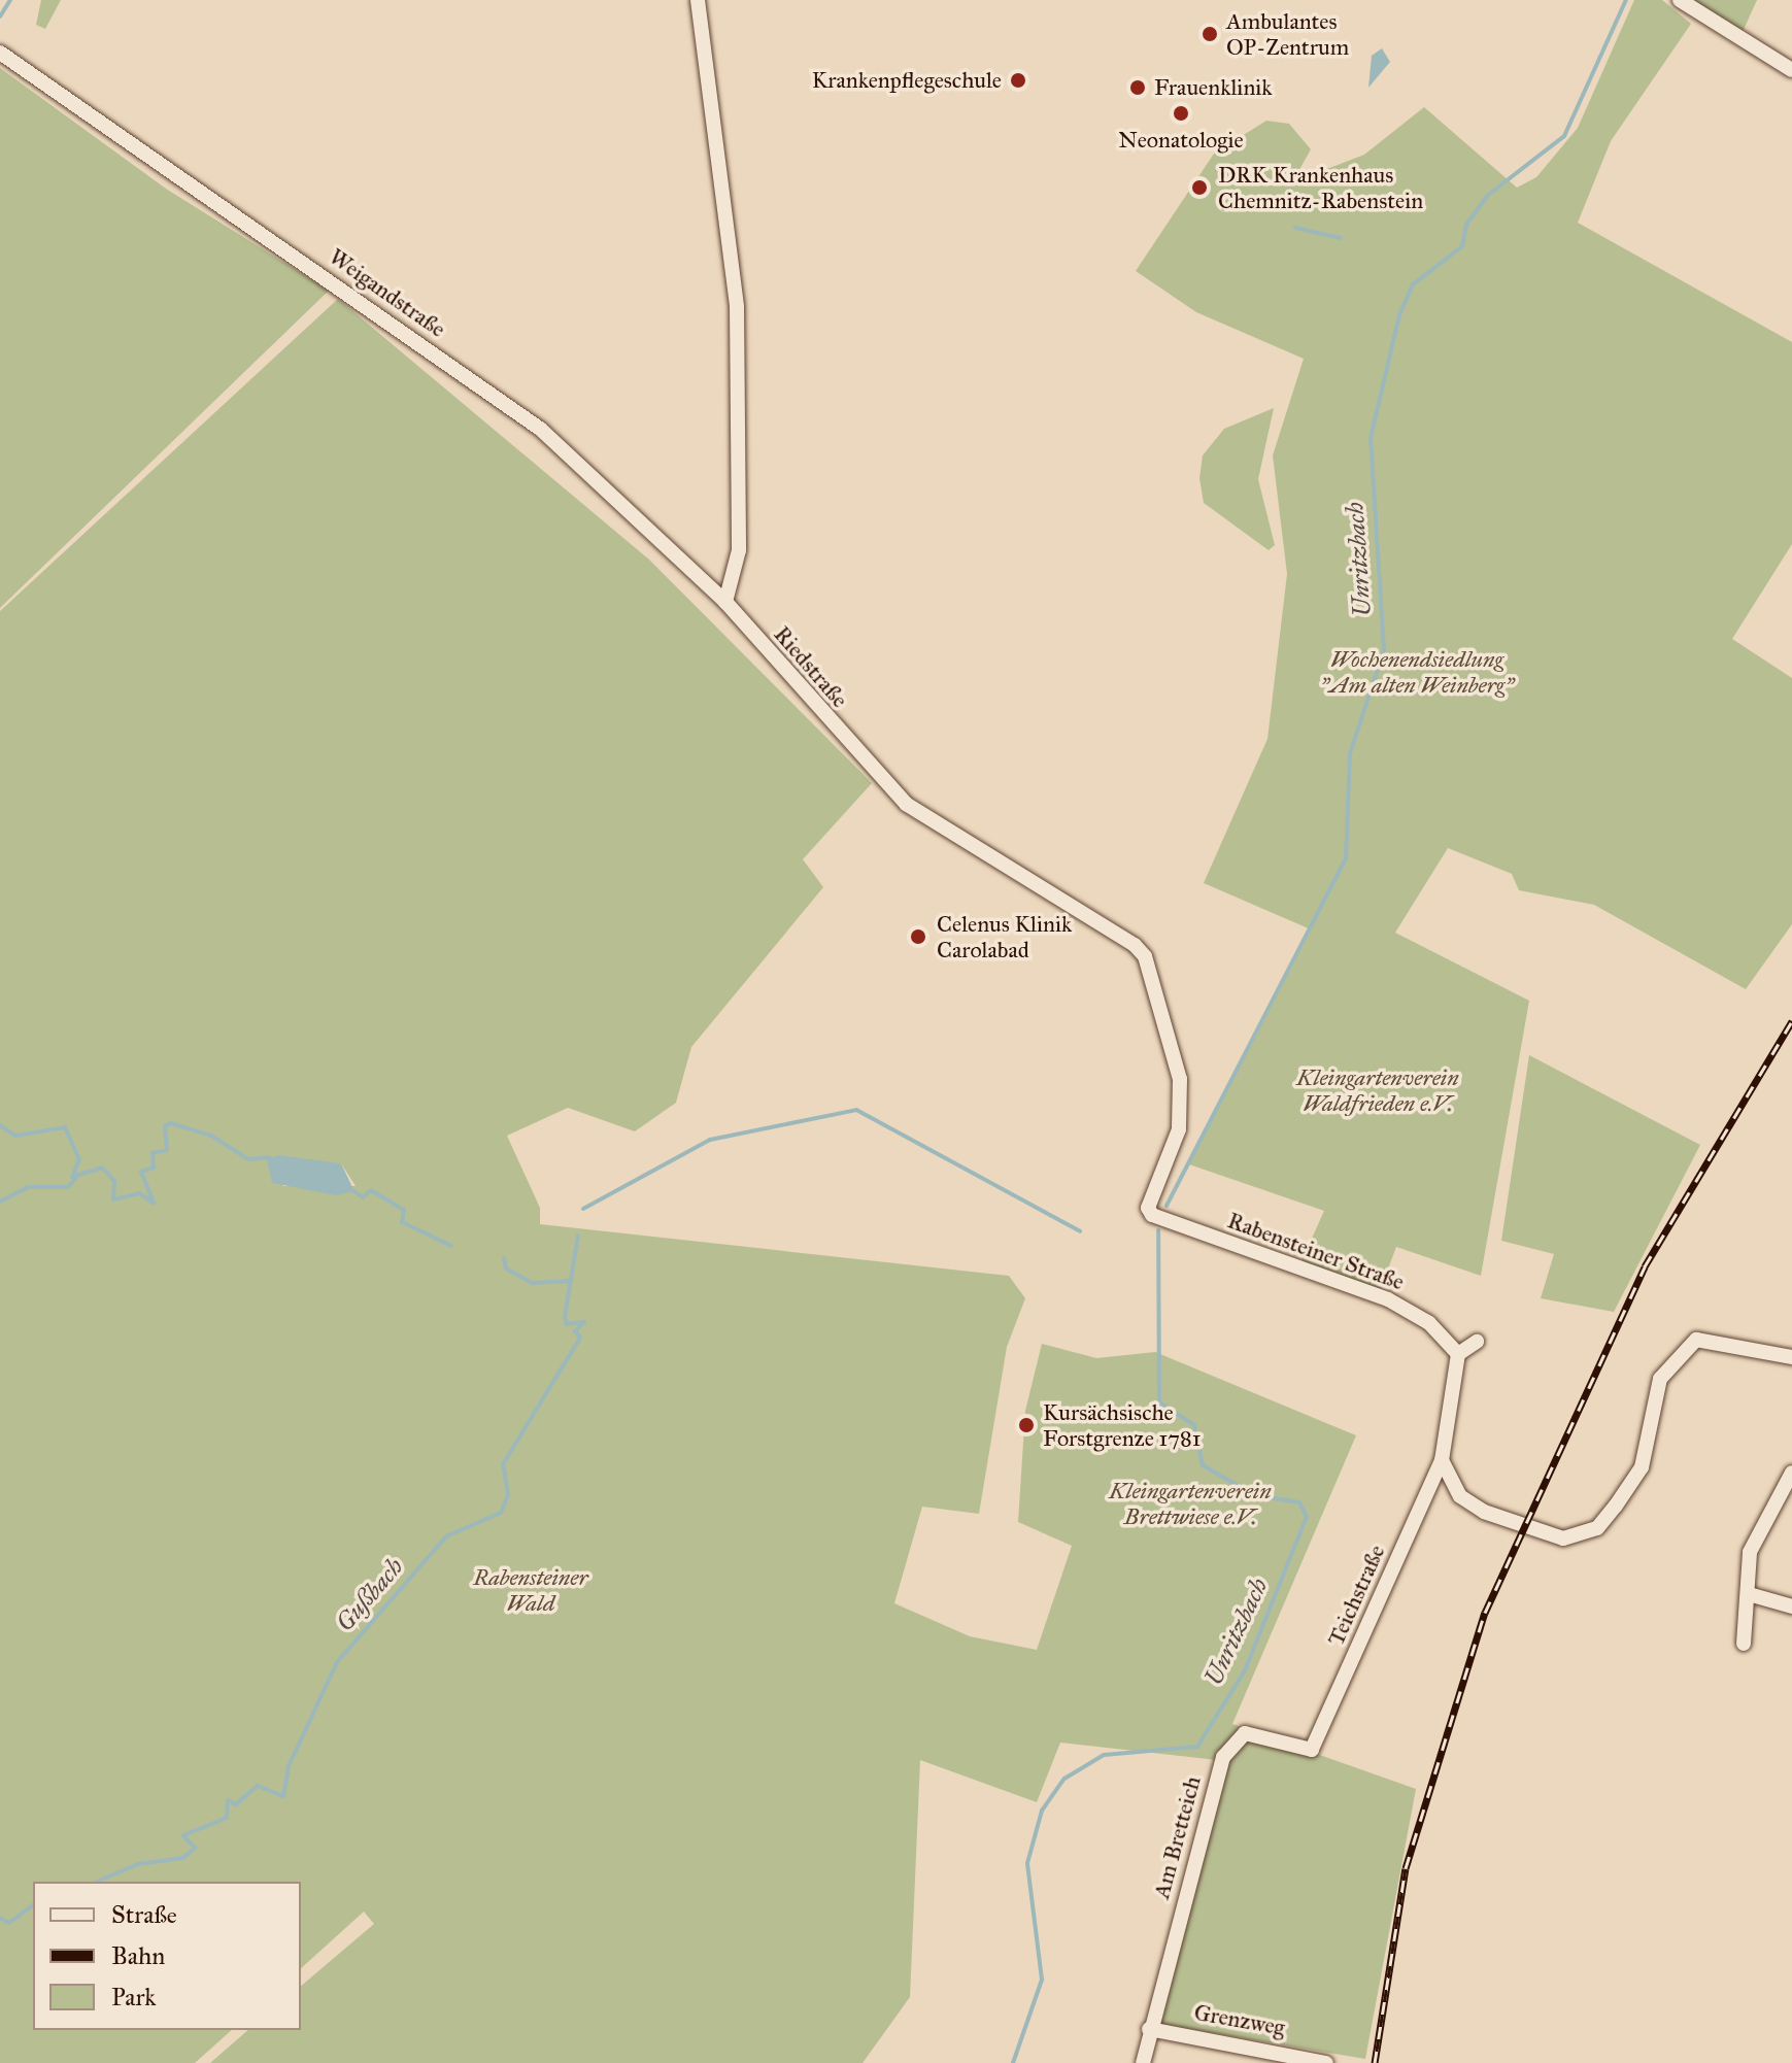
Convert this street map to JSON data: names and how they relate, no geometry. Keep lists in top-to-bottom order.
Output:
{
  "streets": {
    "street": [
      "Weigandstraße",
      "Riedstraße",
      "Rabensteiner Straße",
      "Teichstraße",
      "Am Bretteich",
      "Grenzweg"
    ]
  },
  "crossings": [
    ["Weigandstraße", "Riedstraße"],
    ["Riedstraße", "Rabensteiner Straße"],
    ["Teichstraße", "Am Bretteich"],
    ["Am Bretteich", "Grenzweg"]
  ],
  "water": ["Unritzbach", "Gußbach"],
  "parks": [
    "Wochenendsiedlung \"Am alten Weinberg\"",
    "Kleingartenverein Waldfrieden e.V.",
    "Kleingartenverein Brettwiese e.V.",
    "Rabensteiner Wald"
  ],
  "places": [
    "Ambulantes OP-Zentrum",
    "Krankenpflegeschule",
    "Frauenklinik",
    "Neonatologie",
    "DRK Krankenhaus Chemnitz-Rabenstein",
    "Celenus Klinik Carolabad",
    "Kursächsische Forstgrenze 1781"
  ],
  "legend": ["Straße", "Bahn", "Park"]
}
